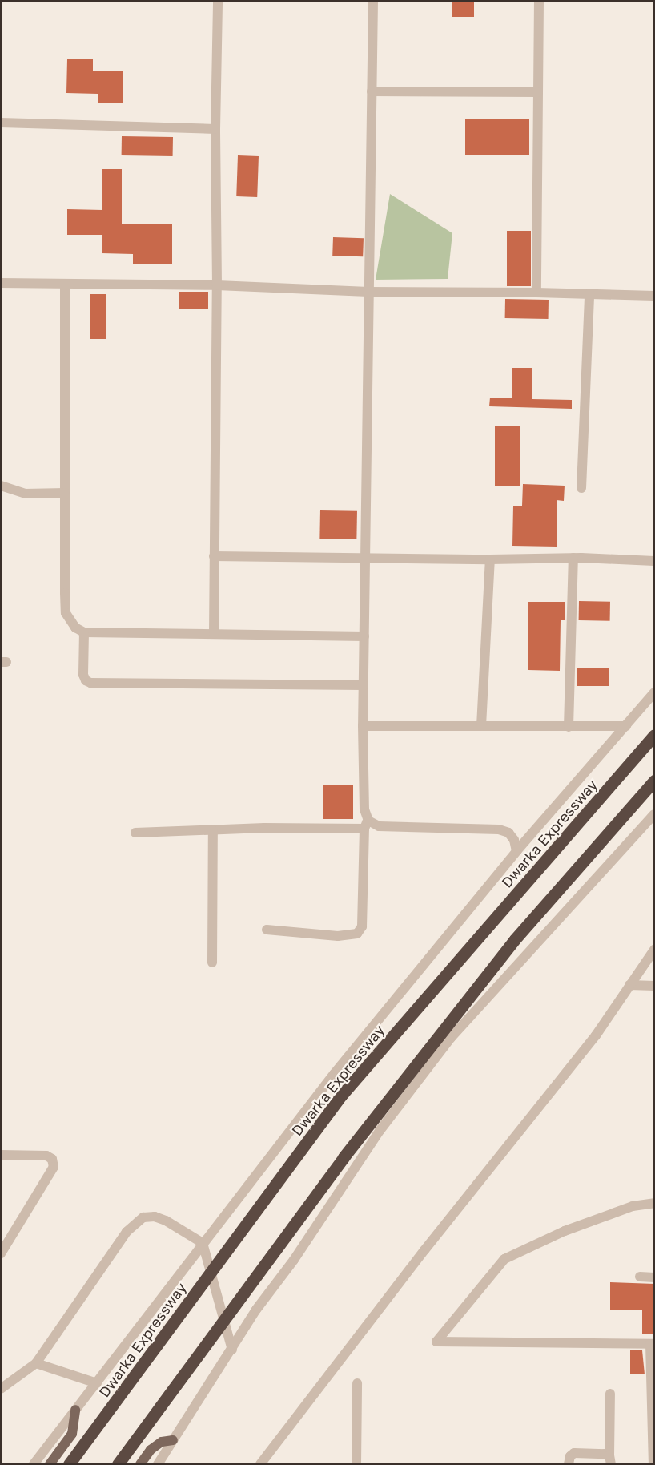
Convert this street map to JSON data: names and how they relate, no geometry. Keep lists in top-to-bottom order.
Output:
{
  "streets": {
    "highway": ["Dwarka Expressway"]
  }
}
